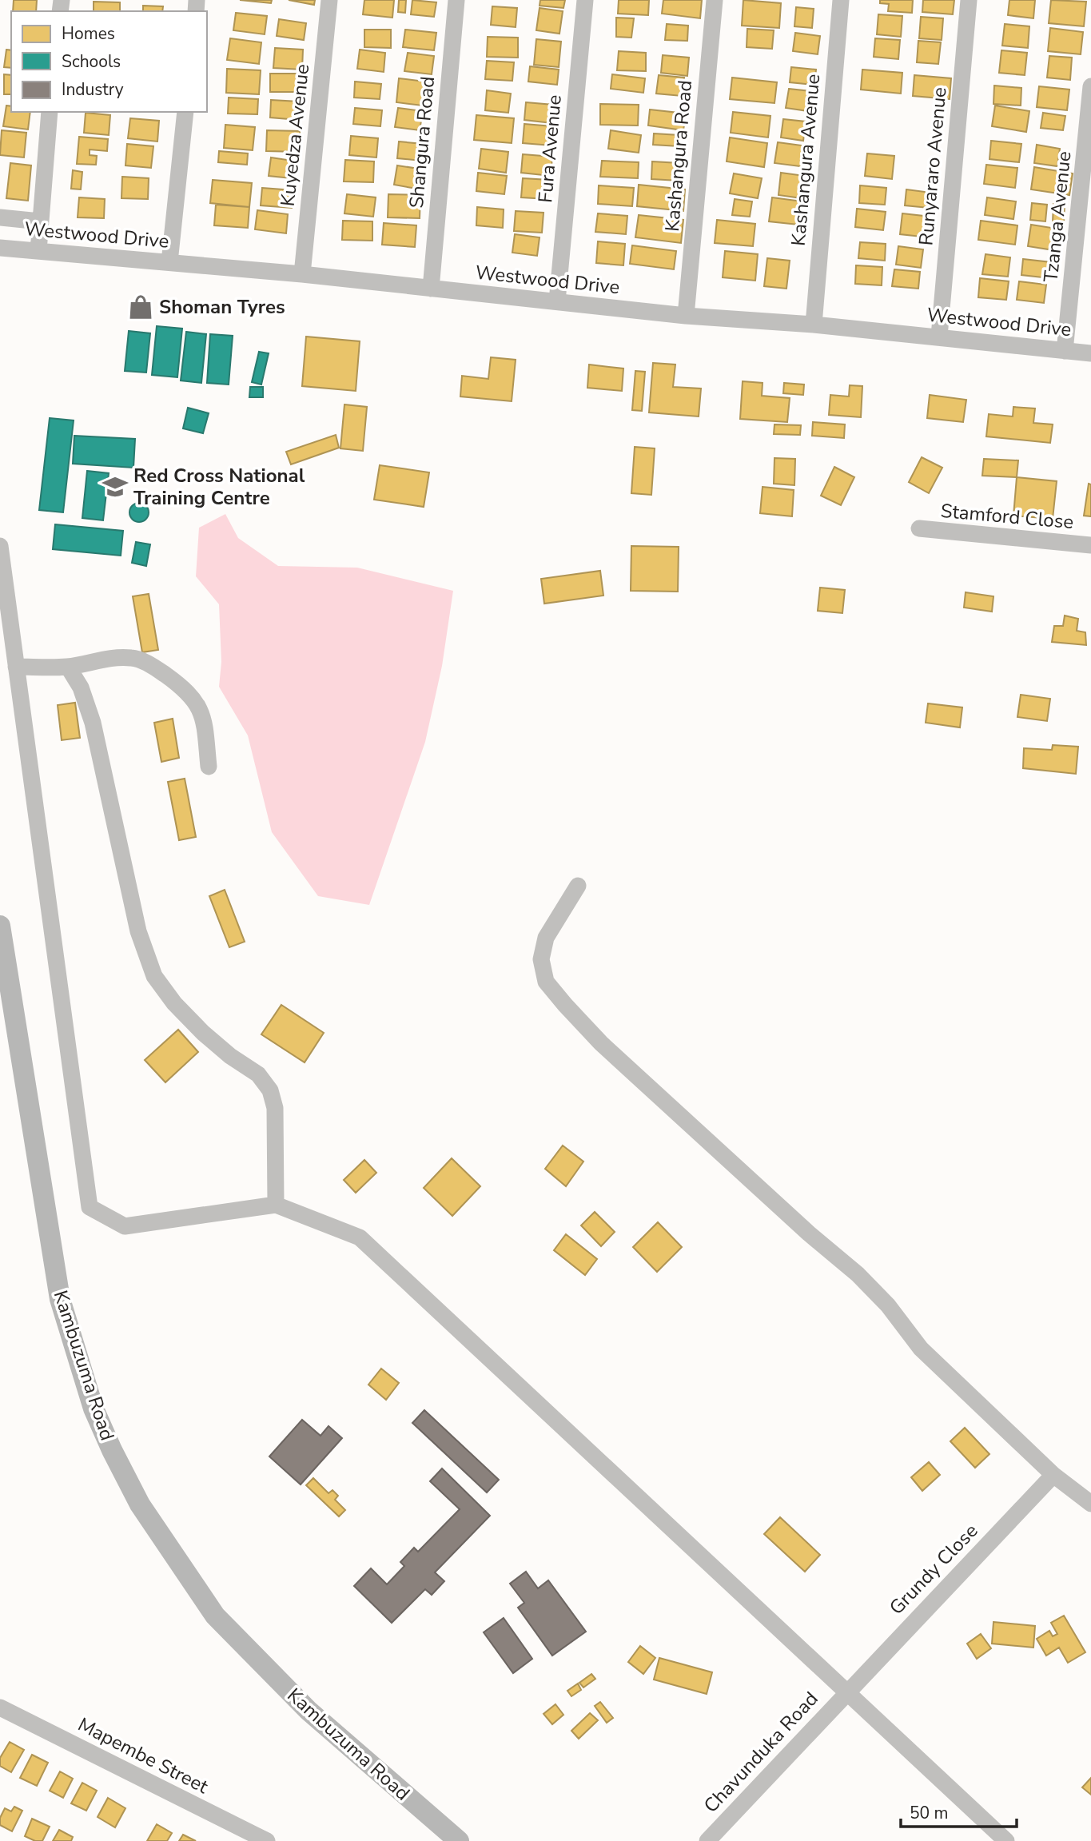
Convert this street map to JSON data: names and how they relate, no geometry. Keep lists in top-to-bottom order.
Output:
{
  "streets": {
    "main road": ["Kambuzuma Road"],
    "street": [
      "Kuyedza Avenue",
      "Shangura Road",
      "Fura Avenue",
      "Kashangura Road",
      "Kashangura Avenue",
      "Runyararo Avenue",
      "Tzanga Avenue",
      "Westwood Drive",
      "Stamford Close",
      "Grundy Close",
      "Chavunduka Road",
      "Mapembe Street"
    ]
  },
  "crossings": [
    ["Kuyedza Avenue", "Westwood Drive"],
    ["Shangura Road", "Westwood Drive"],
    ["Fura Avenue", "Westwood Drive"],
    ["Kashangura Road", "Westwood Drive"],
    ["Kashangura Avenue", "Westwood Drive"],
    ["Runyararo Avenue", "Westwood Drive"],
    ["Tzanga Avenue", "Westwood Drive"],
    ["Grundy Close", "Chavunduka Road"]
  ],
  "places": {
    "shop": ["Shoman Tyres"],
    "school or university": ["Red Cross National Training Centre"]
  },
  "legend": ["Homes", "Schools", "Industry"],
  "scale_bar": "50 m"
}
